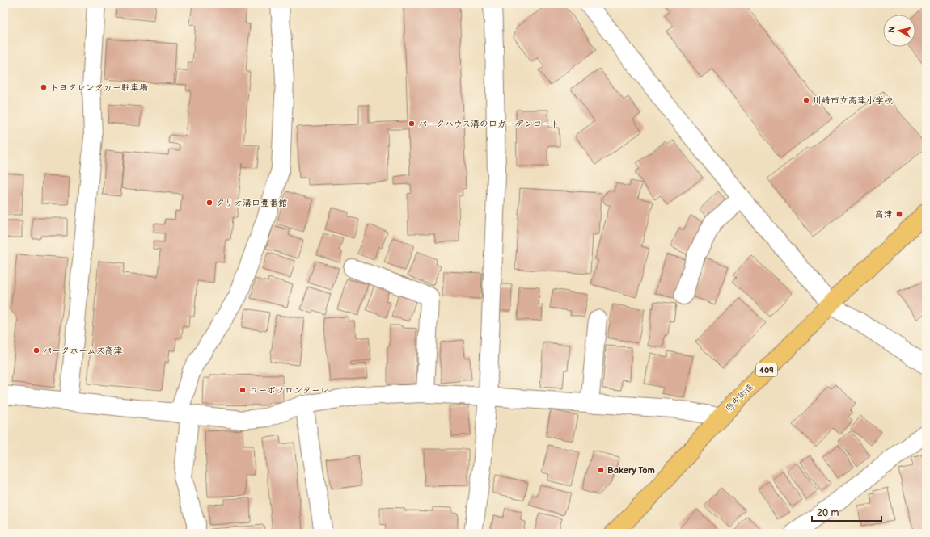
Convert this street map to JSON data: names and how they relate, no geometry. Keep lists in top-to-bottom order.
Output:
{
  "streets": {
    "highway": ["409", "府中街道"]
  },
  "places": {
    "other": [
      "トヨタレンタカー駐車場",
      "川崎市立高津小学校",
      "パークハウス溝の口ガーデンコート",
      "クリオ溝口壹番館",
      "パークホームズ高津",
      "コーポフロンターレ",
      "Bakery Tom"
    ],
    "transit": ["高津"]
  },
  "scale_bar": "20 m",
  "north": "left"
}
